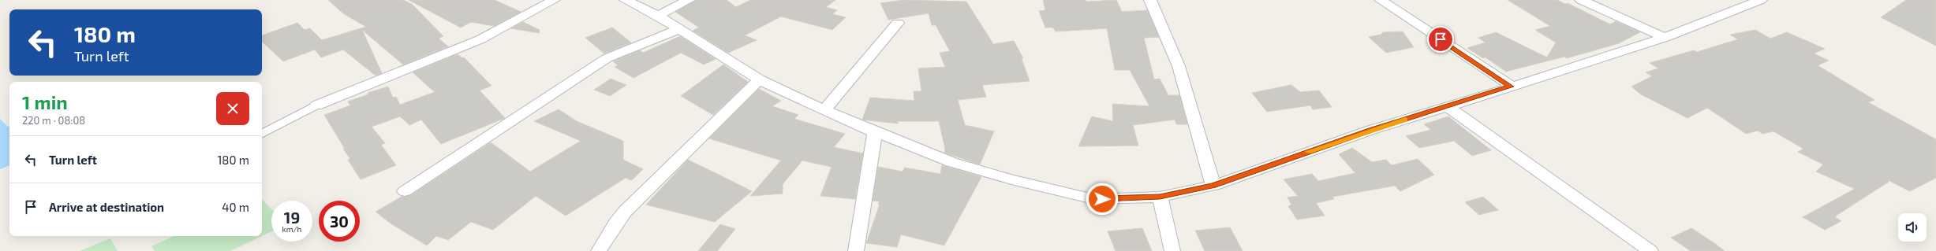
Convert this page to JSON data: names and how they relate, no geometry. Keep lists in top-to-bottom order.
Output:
{
  "page": {
    "turn": ["180 m", "Turn left"],
    "heading": ["1 min", "220 m · 08:08"],
    "list": [
      {
        "name": "Turn left",
        "value": "180 m"
      },
      {
        "name": "Arrive at destination",
        "value": "40 m"
      }
    ],
    "speed": "19 km/h",
    "limit": "30"
  }
}
